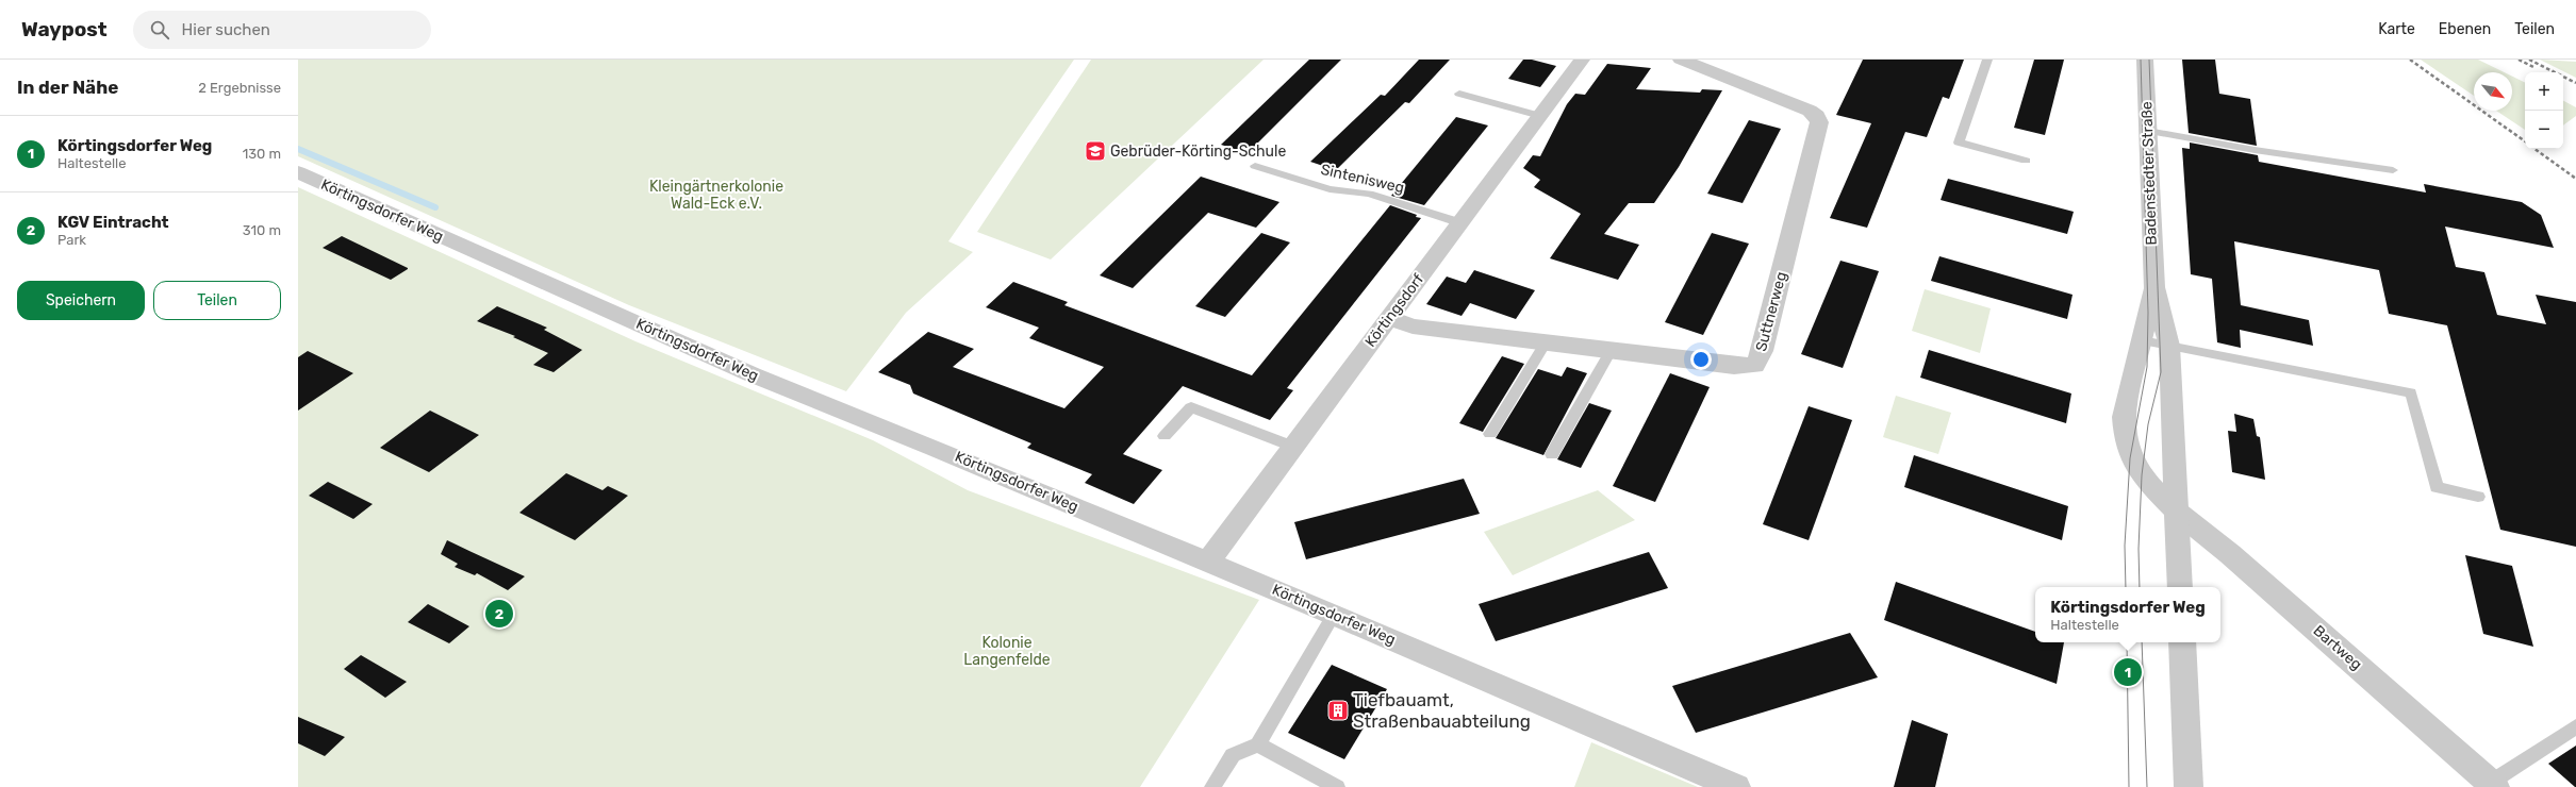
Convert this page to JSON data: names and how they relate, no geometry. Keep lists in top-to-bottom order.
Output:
{
  "streets": {
    "street": [
      "Badenstedter Straße",
      "Körtingsdorfer Weg",
      "Körtingsdorf",
      "Suttnerweg",
      "Bartweg"
    ],
    "lane": ["Sintenisweg"]
  },
  "crossings": [
    ["Badenstedter Straße", "Bartweg"],
    ["Sintenisweg", "Körtingsdorf"],
    ["Körtingsdorfer Weg", "Körtingsdorf"],
    ["Körtingsdorf", "Suttnerweg"]
  ],
  "parks": ["Kleingärtnerkolonie Wald-Eck e.V.", "Kolonie Langenfelde"],
  "places": {
    "school or university": ["Gebrüder-Körting-Schule"],
    "building": ["Tiefbauamt, Straßenbauabteilung"]
  },
  "north": "bottom right",
  "page": {
    "header": "Waypost",
    "search": "Hier suchen",
    "nav": ["Karte", "Ebenen", "Teilen"],
    "heading": ["In der Nähe", "2 Ergebnisse"],
    "map_buttons": ["+", "−"],
    "list": [
      {
        "mark": "1",
        "name": "Körtingsdorfer Weg",
        "note": "Haltestelle",
        "value": "130 m"
      },
      {
        "mark": "2",
        "name": "KGV Eintracht",
        "note": "Park",
        "value": "310 m"
      }
    ],
    "buttons": ["Speichern", "Teilen"],
    "popup": ["Körtingsdorfer Weg", "Haltestelle"],
    "pins": ["2", "1"]
  }
}
